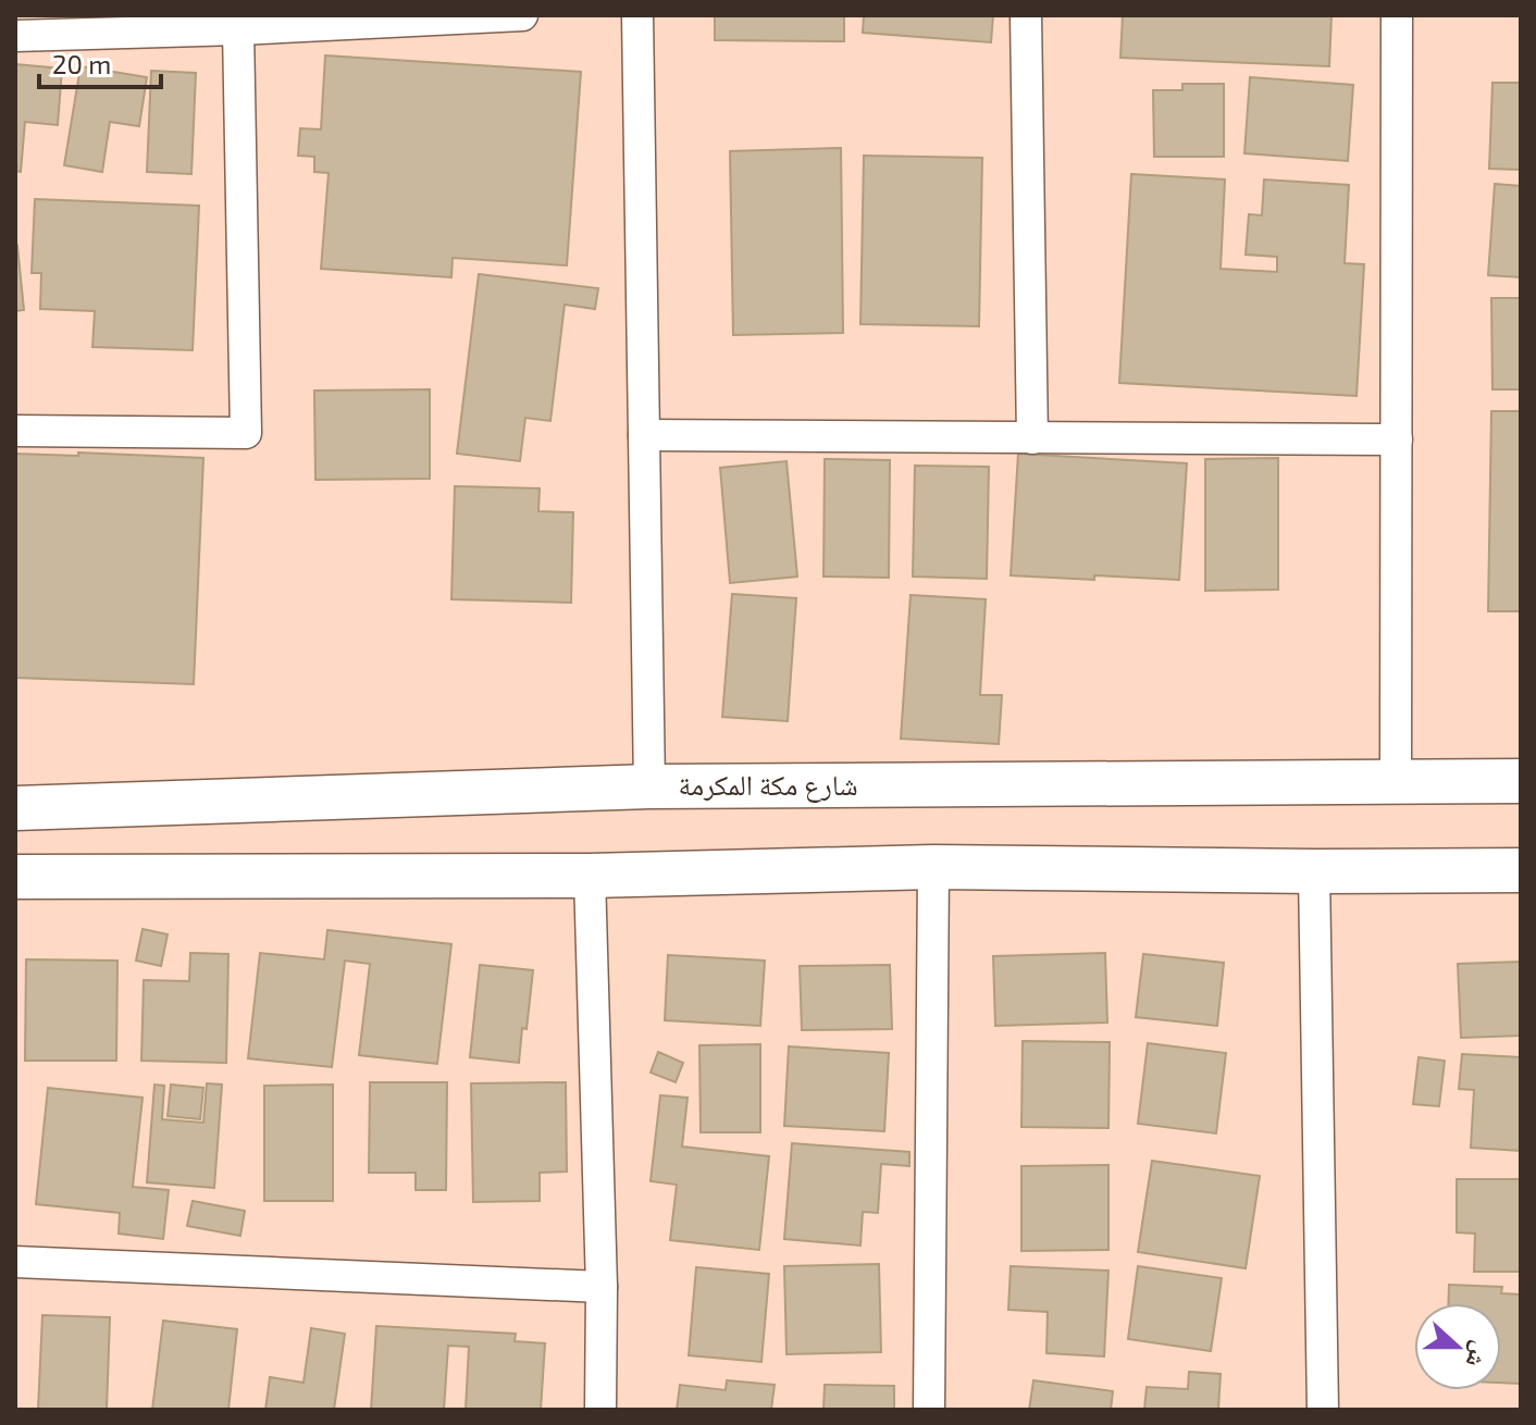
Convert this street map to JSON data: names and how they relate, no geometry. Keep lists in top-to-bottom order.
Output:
{
  "streets": {
    "main road": ["شارع مكة المكرمة"]
  },
  "scale_bar": "20 m",
  "north": "right"
}
